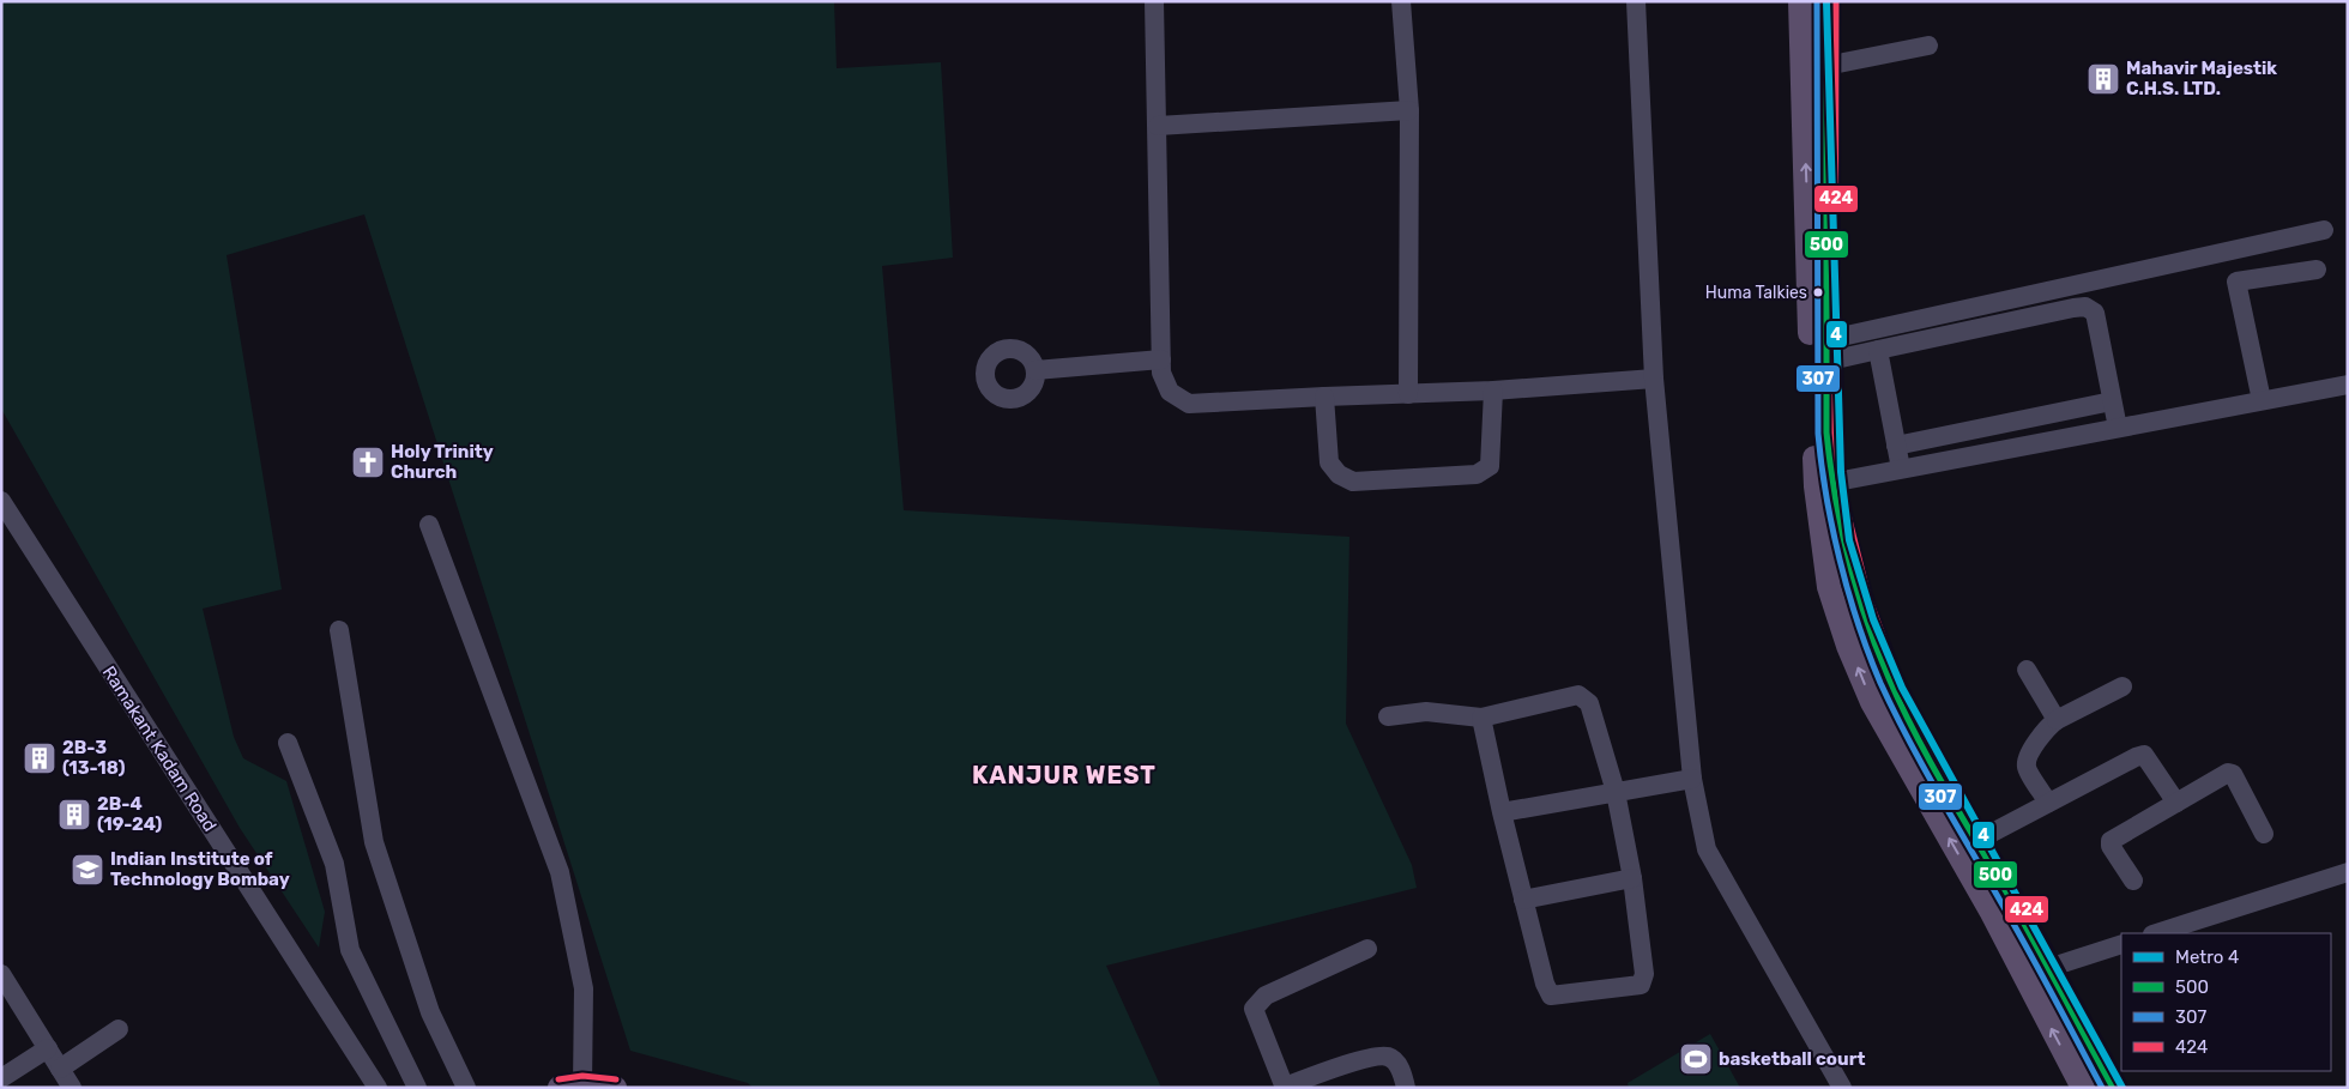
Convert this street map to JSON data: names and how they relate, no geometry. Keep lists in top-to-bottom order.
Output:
{
  "streets": {
    "street": ["Ramakant Kadam Road"]
  },
  "districts": ["KANJUR WEST"],
  "places": {
    "building": ["Mahavir Majestik C.H.S. LTD.", "2B-3 (13-18)", "2B-4 (19-24)"],
    "other": ["Huma Talkies"],
    "church": ["Holy Trinity Church"],
    "school or university": ["Indian Institute of Technology Bombay"],
    "sports": ["basketball court"]
  },
  "lines": [
    "metro line 4",
    "transit line 500",
    "transit line 307",
    "transit line 424"
  ],
  "legend": [
    "Metro 4",
    "500",
    "307",
    "424"
  ]
}
